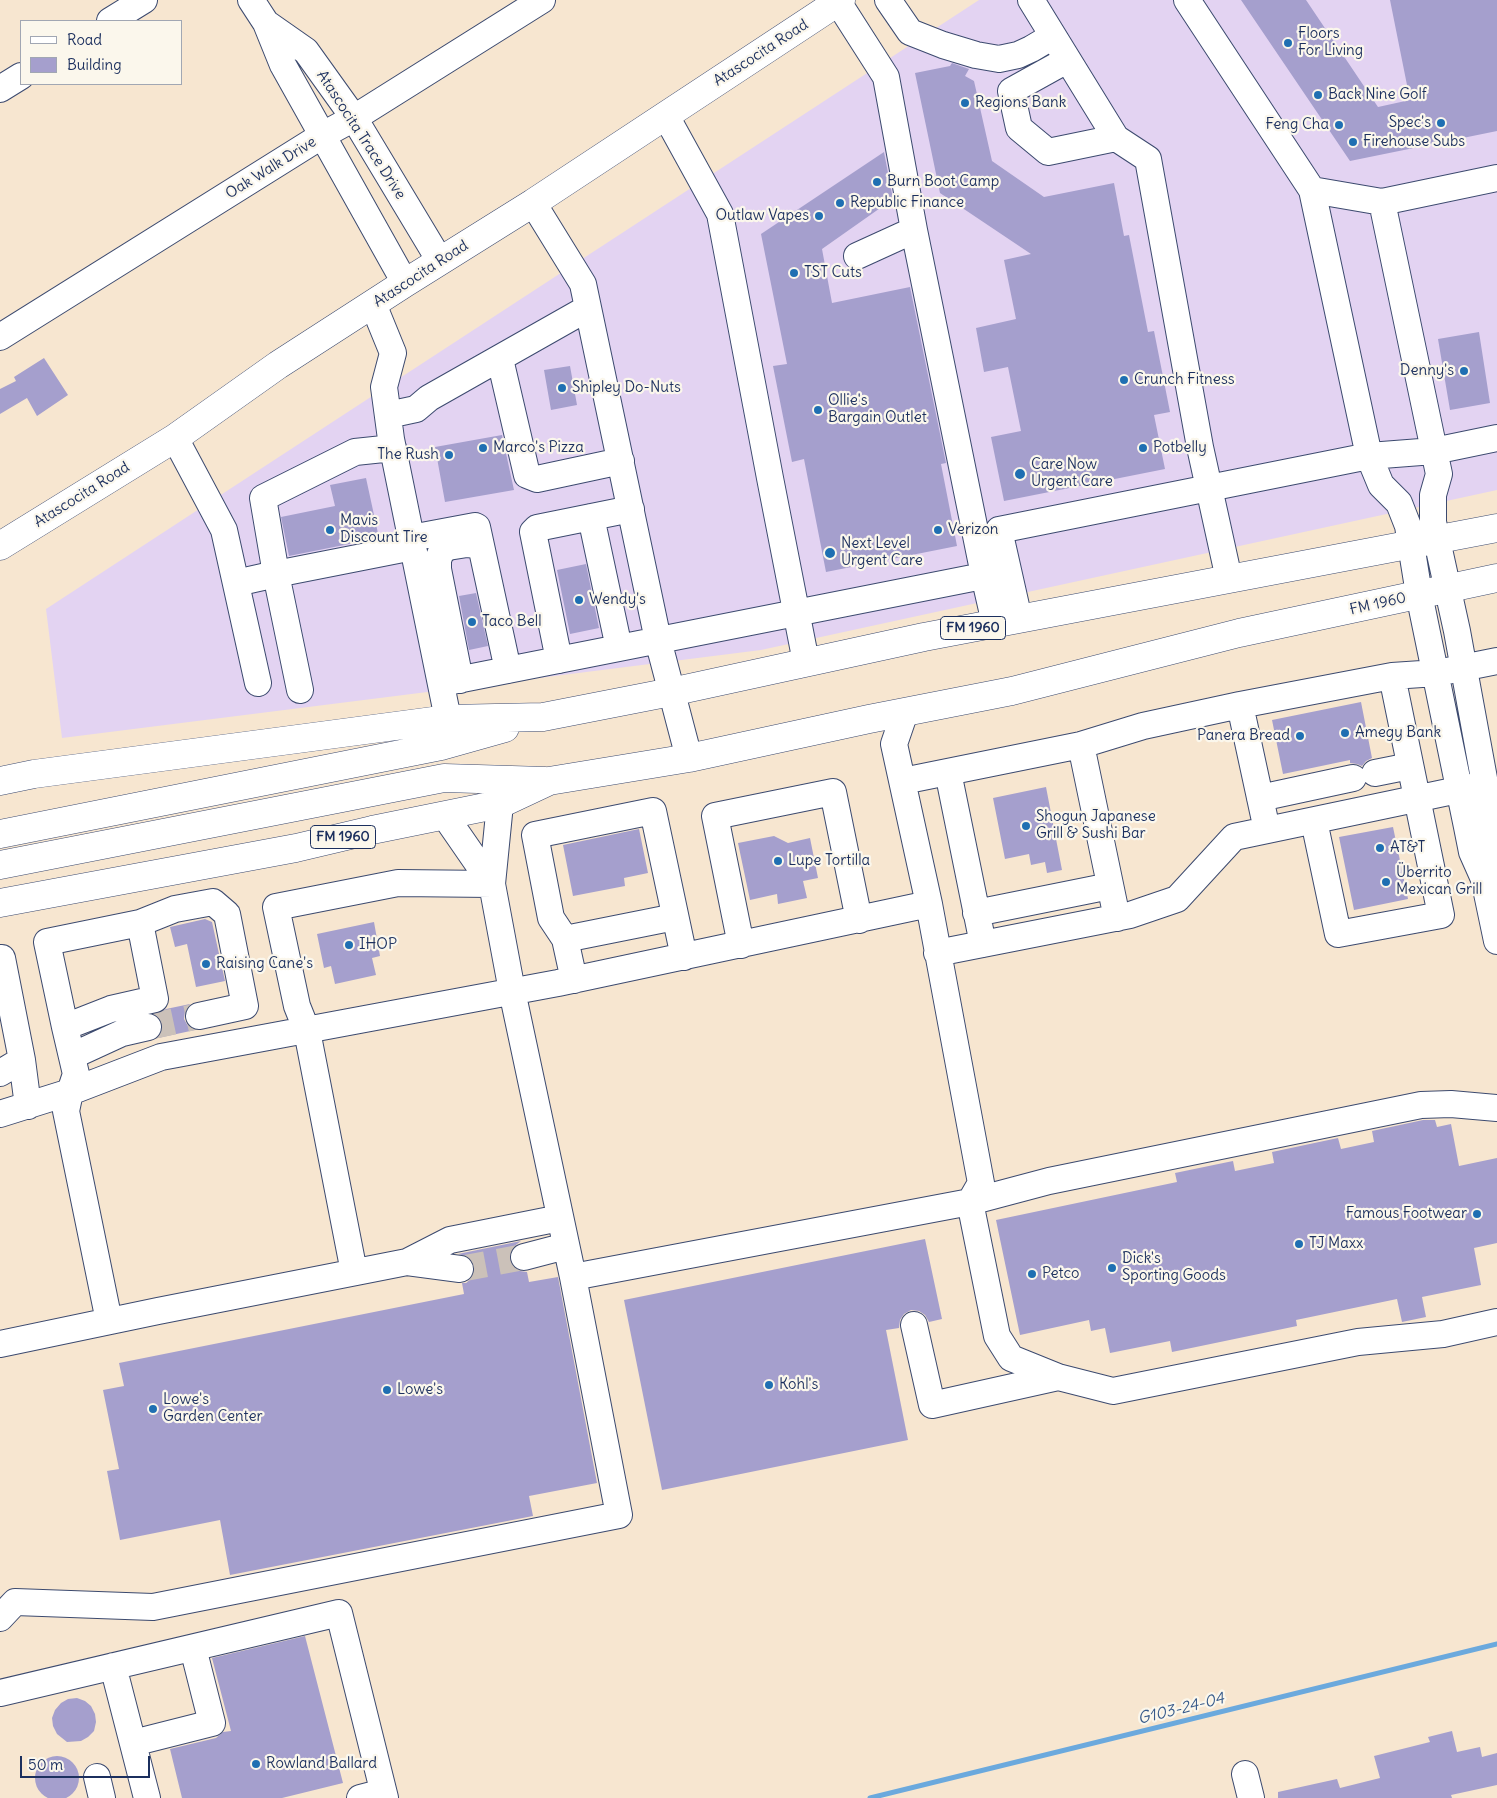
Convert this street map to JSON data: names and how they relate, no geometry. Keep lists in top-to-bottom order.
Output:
{
  "streets": {
    "main road": ["Atascocita Road", "FM 1960"],
    "street": ["Atascocita Trace Drive", "Oak Walk Drive"]
  },
  "crossings": [
    ["Atascocita Road", "Atascocita Trace Drive"],
    ["Atascocita Trace Drive", "Oak Walk Drive"]
  ],
  "water": ["G103-24-04"],
  "places": [
    "Floors For Living",
    "Back Nine Golf",
    "Regions Bank",
    "Spec's",
    "Feng Cha",
    "Firehouse Subs",
    "Burn Boot Camp",
    "Republic Finance",
    "Outlaw Vapes",
    "TST Cuts",
    "Denny's",
    "Crunch Fitness",
    "Shipley Do-Nuts",
    "Ollie's Bargain Outlet",
    "Marco's Pizza",
    "Potbelly",
    "The Rush",
    "Care Now Urgent Care",
    "Mavis Discount Tire",
    "Verizon",
    "Next Level Urgent Care",
    "Wendy's",
    "Taco Bell",
    "Amegy Bank",
    "Panera Bread",
    "Shogun Japanese Grill & Sushi Bar",
    "AT&T",
    "Lupe Tortilla",
    "Überrito Mexican Grill",
    "IHOP",
    "Raising Cane's",
    "Famous Footwear",
    "TJ Maxx",
    "Dick's Sporting Goods",
    "Petco",
    "Kohl's",
    "Lowe's",
    "Lowe's Garden Center",
    "Rowland Ballard"
  ],
  "legend": ["Road", "Building"],
  "scale_bar": "50 m"
}
